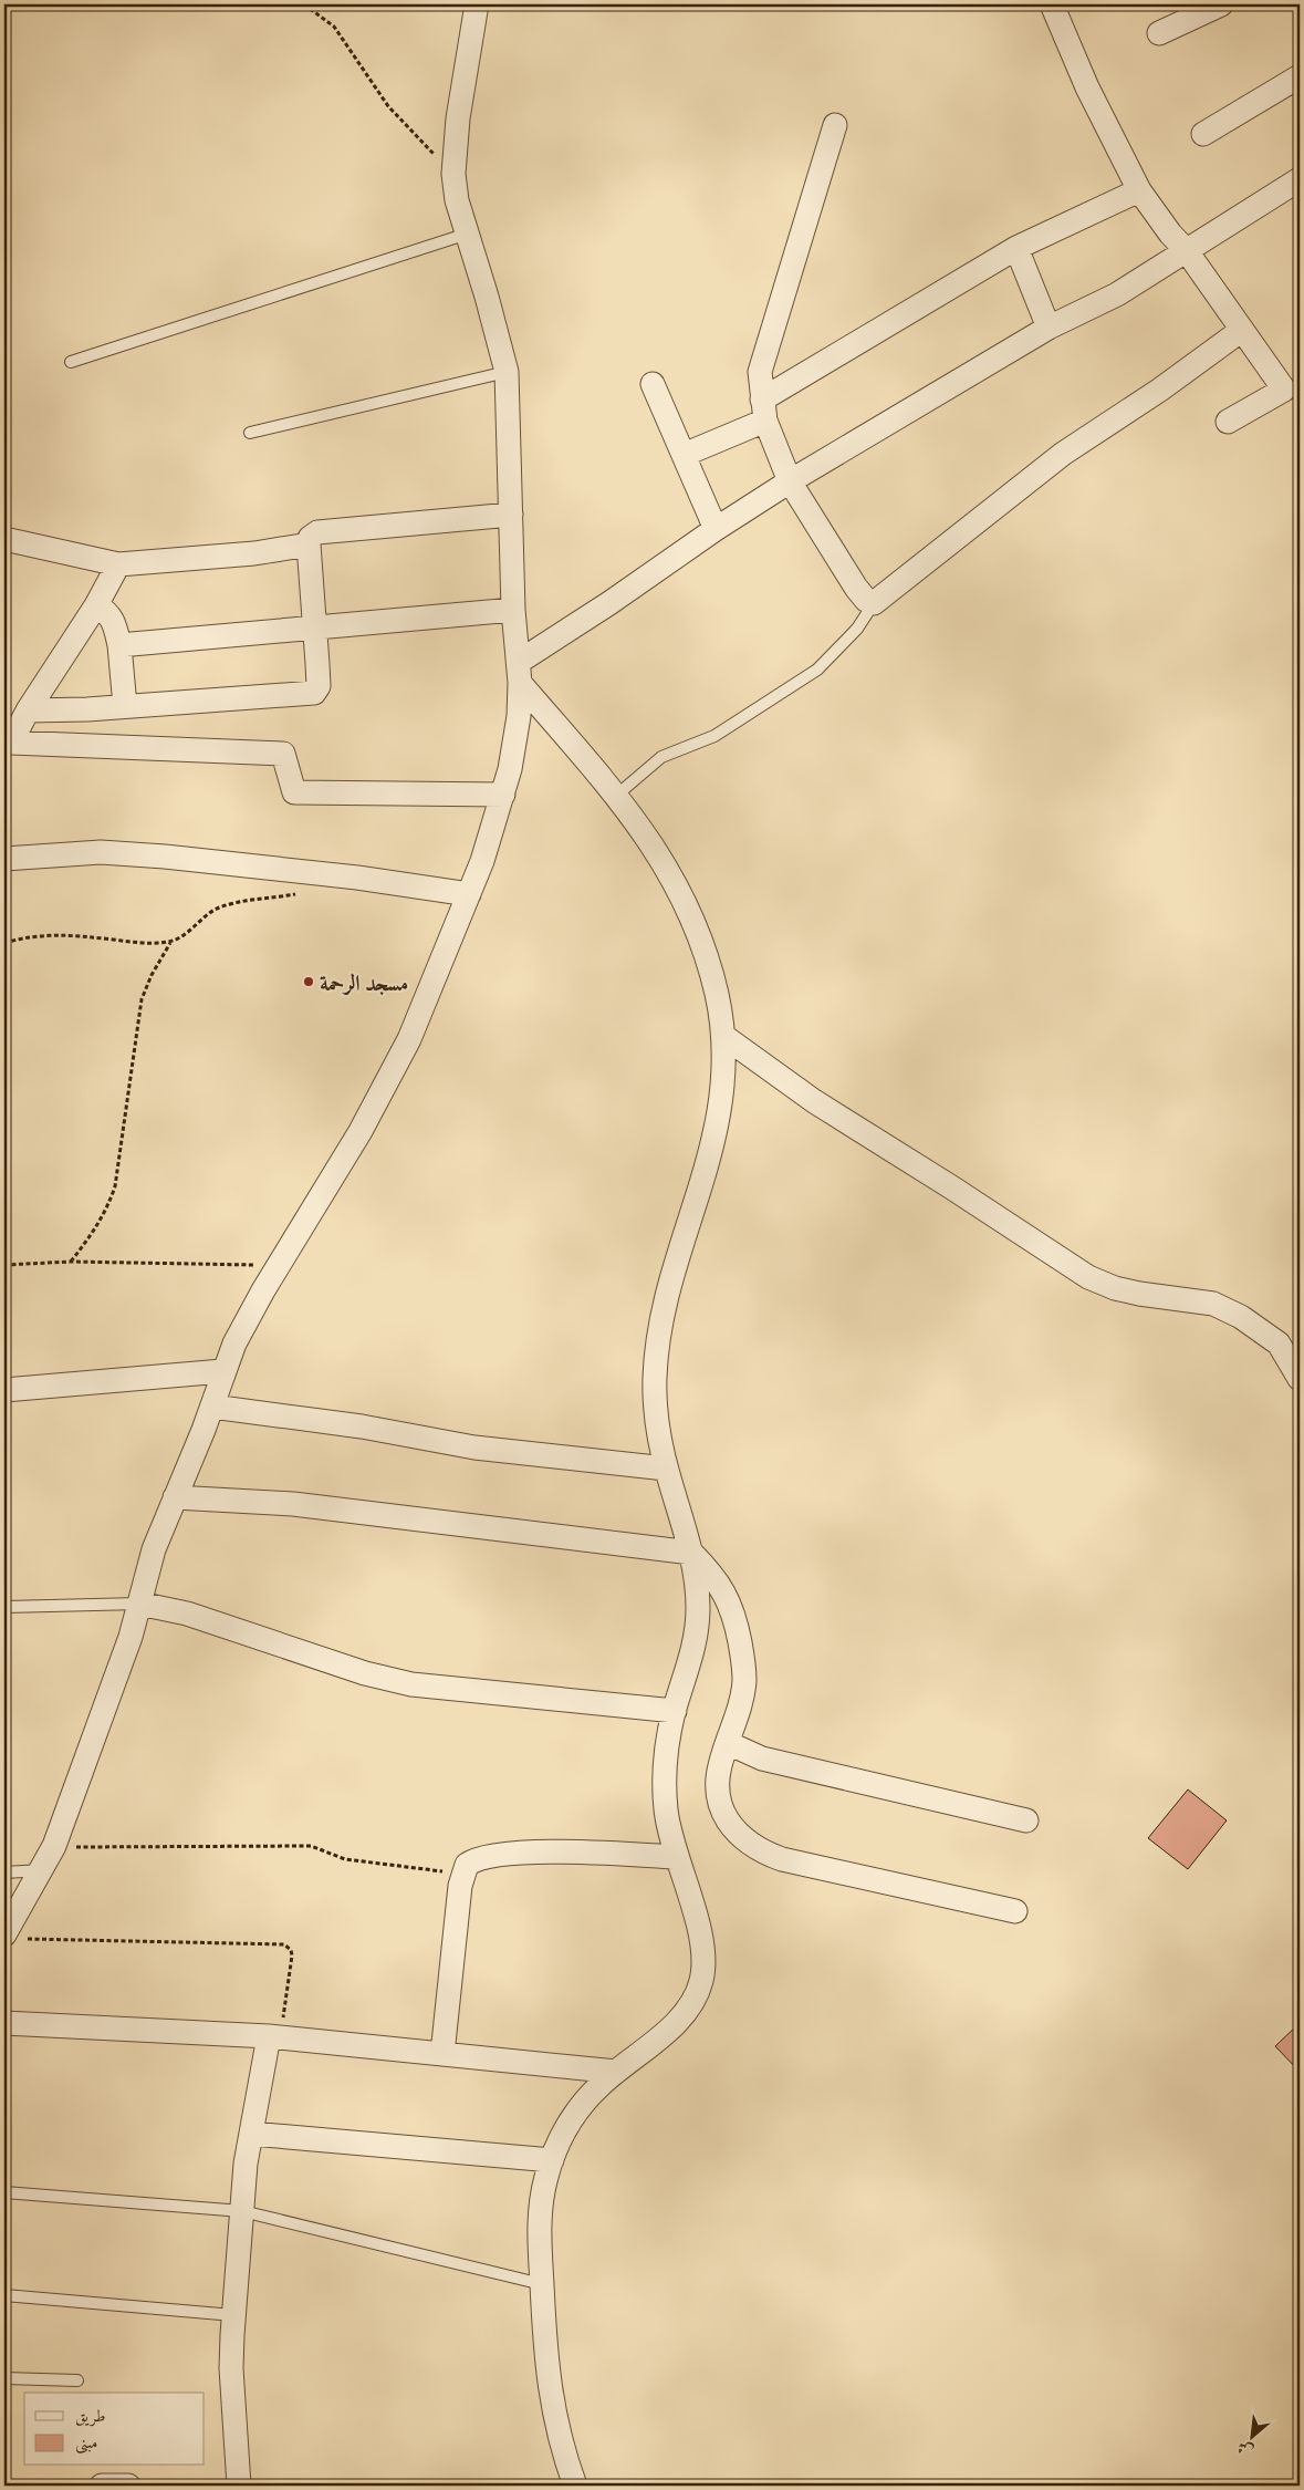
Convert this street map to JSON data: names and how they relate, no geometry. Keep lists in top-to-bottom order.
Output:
{
  "places": ["مسجد الرحمة"],
  "legend": ["طريق", "مبنى"],
  "north": "bottom left"
}
